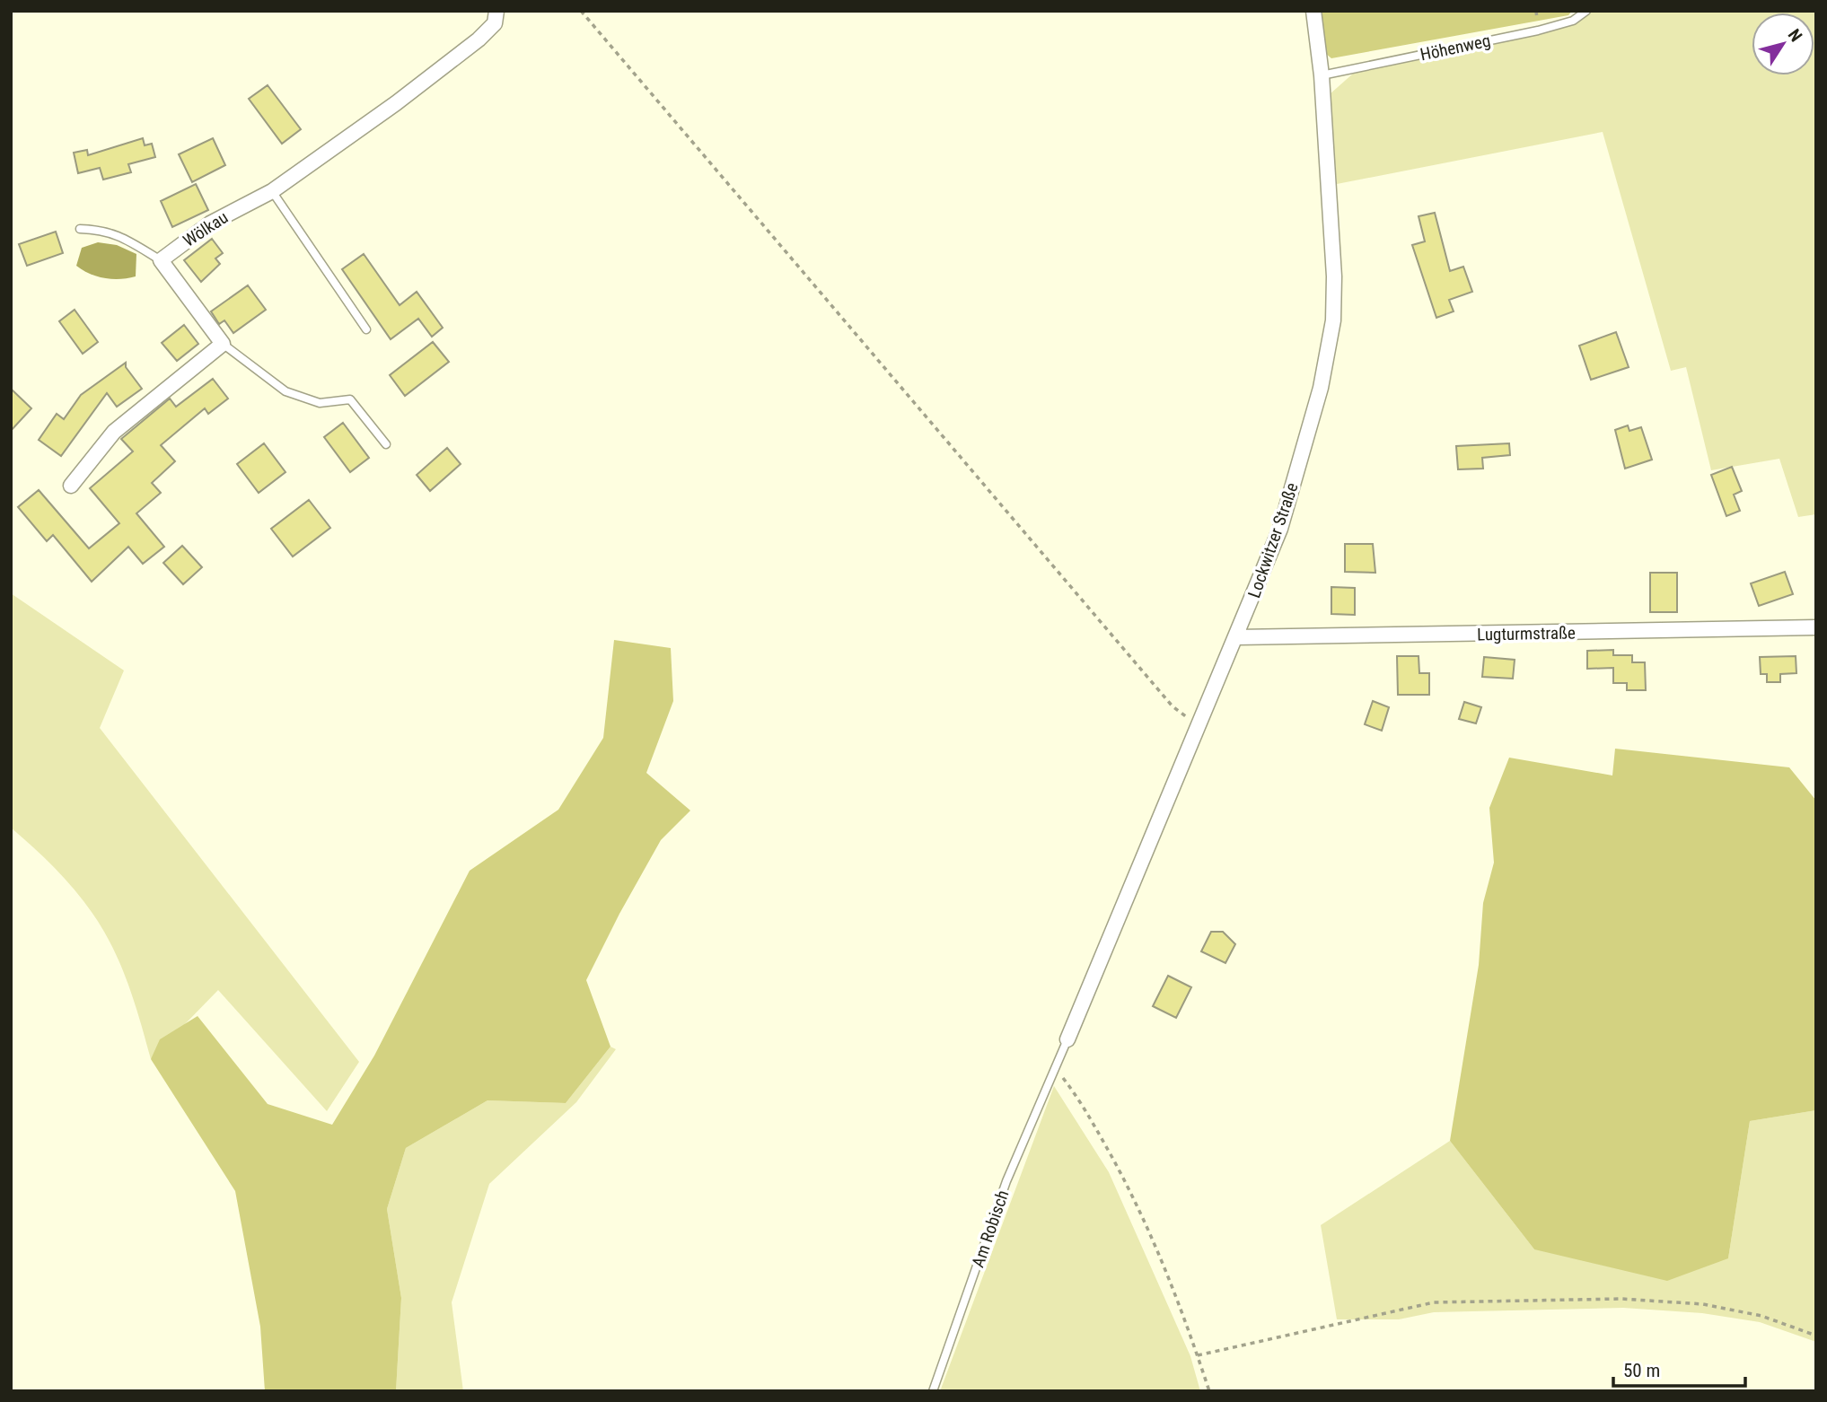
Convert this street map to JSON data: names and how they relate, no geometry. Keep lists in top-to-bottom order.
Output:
{
  "streets": {
    "street": ["Wölkau", "Lockwitzer Straße", "Lugturmstraße"],
    "lane": ["Höhenweg", "Am Robisch"]
  },
  "crossings": [
    ["Höhenweg", "Lockwitzer Straße"],
    ["Lockwitzer Straße", "Lugturmstraße"],
    ["Lockwitzer Straße", "Am Robisch"]
  ],
  "scale_bar": "50 m",
  "north": "top right"
}
